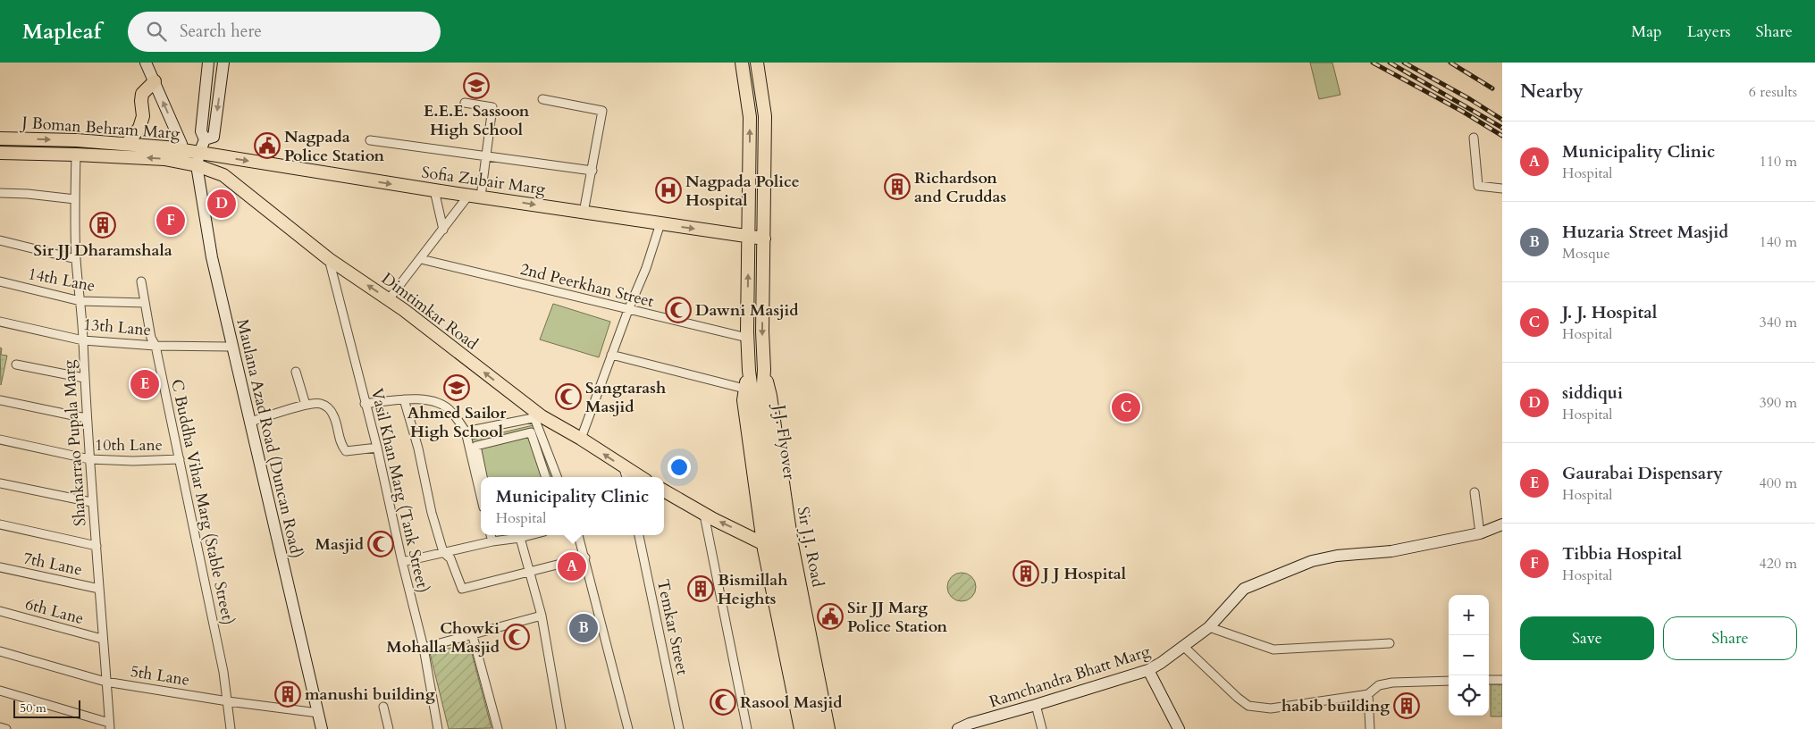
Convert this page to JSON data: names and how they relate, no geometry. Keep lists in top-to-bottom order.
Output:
{
  "streets": {
    "main road": [
      "J Boman Behram Marg",
      "Sofia Zubair Marg",
      "Dimtimkar Road",
      "J.J. Flyover",
      "Sir J.J. Road"
    ],
    "street": [
      "14th Lane",
      "2nd Peerkhan Street",
      "13th Lane",
      "Maulana Azad Road (Duncan Road)",
      "Shankarrao Pupala Marg",
      "10th Lane",
      "Vasil Khan Marg (Tank Street)",
      "C Buddha Vihar Marg (Stable Street)",
      "7th Lane",
      "6th Lane",
      "Temkar Street",
      "5th Lane",
      "Ramchandra Bhatt Marg"
    ]
  },
  "crossings": [
    ["J Boman Behram Marg", "Sofia Zubair Marg"],
    ["J Boman Behram Marg", "Dimtimkar Road"],
    ["J Boman Behram Marg", "Maulana Azad Road (Duncan Road)"],
    ["J Boman Behram Marg", "Shankarrao Pupala Marg"],
    ["Sofia Zubair Marg", "Dimtimkar Road"],
    ["Sofia Zubair Marg", "Maulana Azad Road (Duncan Road)"],
    ["14th Lane", "Shankarrao Pupala Marg"],
    ["14th Lane", "C Buddha Vihar Marg (Stable Street)"],
    ["Dimtimkar Road", "Maulana Azad Road (Duncan Road)"],
    ["Dimtimkar Road", "Vasil Khan Marg (Tank Street)"],
    ["13th Lane", "Maulana Azad Road (Duncan Road)"],
    ["13th Lane", "Shankarrao Pupala Marg"],
    ["13th Lane", "C Buddha Vihar Marg (Stable Street)"],
    ["Maulana Azad Road (Duncan Road)", "5th Lane"],
    ["J.J. Flyover", "Sir J.J. Road"],
    ["Shankarrao Pupala Marg", "10th Lane"],
    ["Shankarrao Pupala Marg", "7th Lane"],
    ["Shankarrao Pupala Marg", "6th Lane"],
    ["Shankarrao Pupala Marg", "5th Lane"],
    ["10th Lane", "C Buddha Vihar Marg (Stable Street)"],
    ["C Buddha Vihar Marg (Stable Street)", "5th Lane"]
  ],
  "one_way": ["Sofia Zubair Marg", "Dimtimkar Road"],
  "places": {
    "school or university": ["E.E.E. Sassoon High School", "Ahmed Sailor High School"],
    "public building": ["Nagpada Police Station", "Sir JJ Marg Police Station"],
    "building": [
      "Richardson and Cruddas",
      "Sir JJ Dharamshala",
      "J J Hospital",
      "Bismillah Heights",
      "manushi building",
      "habib building"
    ],
    "hospital": ["Nagpada Police Hospital"],
    "mosque": [
      "Dawni Masjid",
      "Sangtarash Masjid",
      "Masjid",
      "Chowki Mohalla Masjid",
      "Rasool Masjid"
    ]
  },
  "scale_bar": "50 m",
  "page": {
    "header": "Mapleaf",
    "search": "Search here",
    "nav": ["Map", "Layers", "Share"],
    "heading": ["Nearby", "6 results"],
    "list": [
      {
        "mark": "A",
        "name": "Municipality Clinic",
        "note": "Hospital",
        "value": "110 m"
      },
      {
        "mark": "B",
        "name": "Huzaria Street Masjid",
        "note": "Mosque",
        "value": "140 m"
      },
      {
        "mark": "C",
        "name": "J. J. Hospital",
        "note": "Hospital",
        "value": "340 m"
      },
      {
        "mark": "D",
        "name": "siddiqui",
        "note": "Hospital",
        "value": "390 m"
      },
      {
        "mark": "E",
        "name": "Gaurabai Dispensary",
        "note": "Hospital",
        "value": "400 m"
      },
      {
        "mark": "F",
        "name": "Tibbia Hospital",
        "note": "Hospital",
        "value": "420 m"
      }
    ],
    "pins": [
      "D",
      "F",
      "E",
      "C",
      "A",
      "B"
    ],
    "popup": ["Municipality Clinic", "Hospital"],
    "map_buttons": ["+", "−"],
    "buttons": ["Save", "Share"],
    "scale": "50 m"
  }
}
